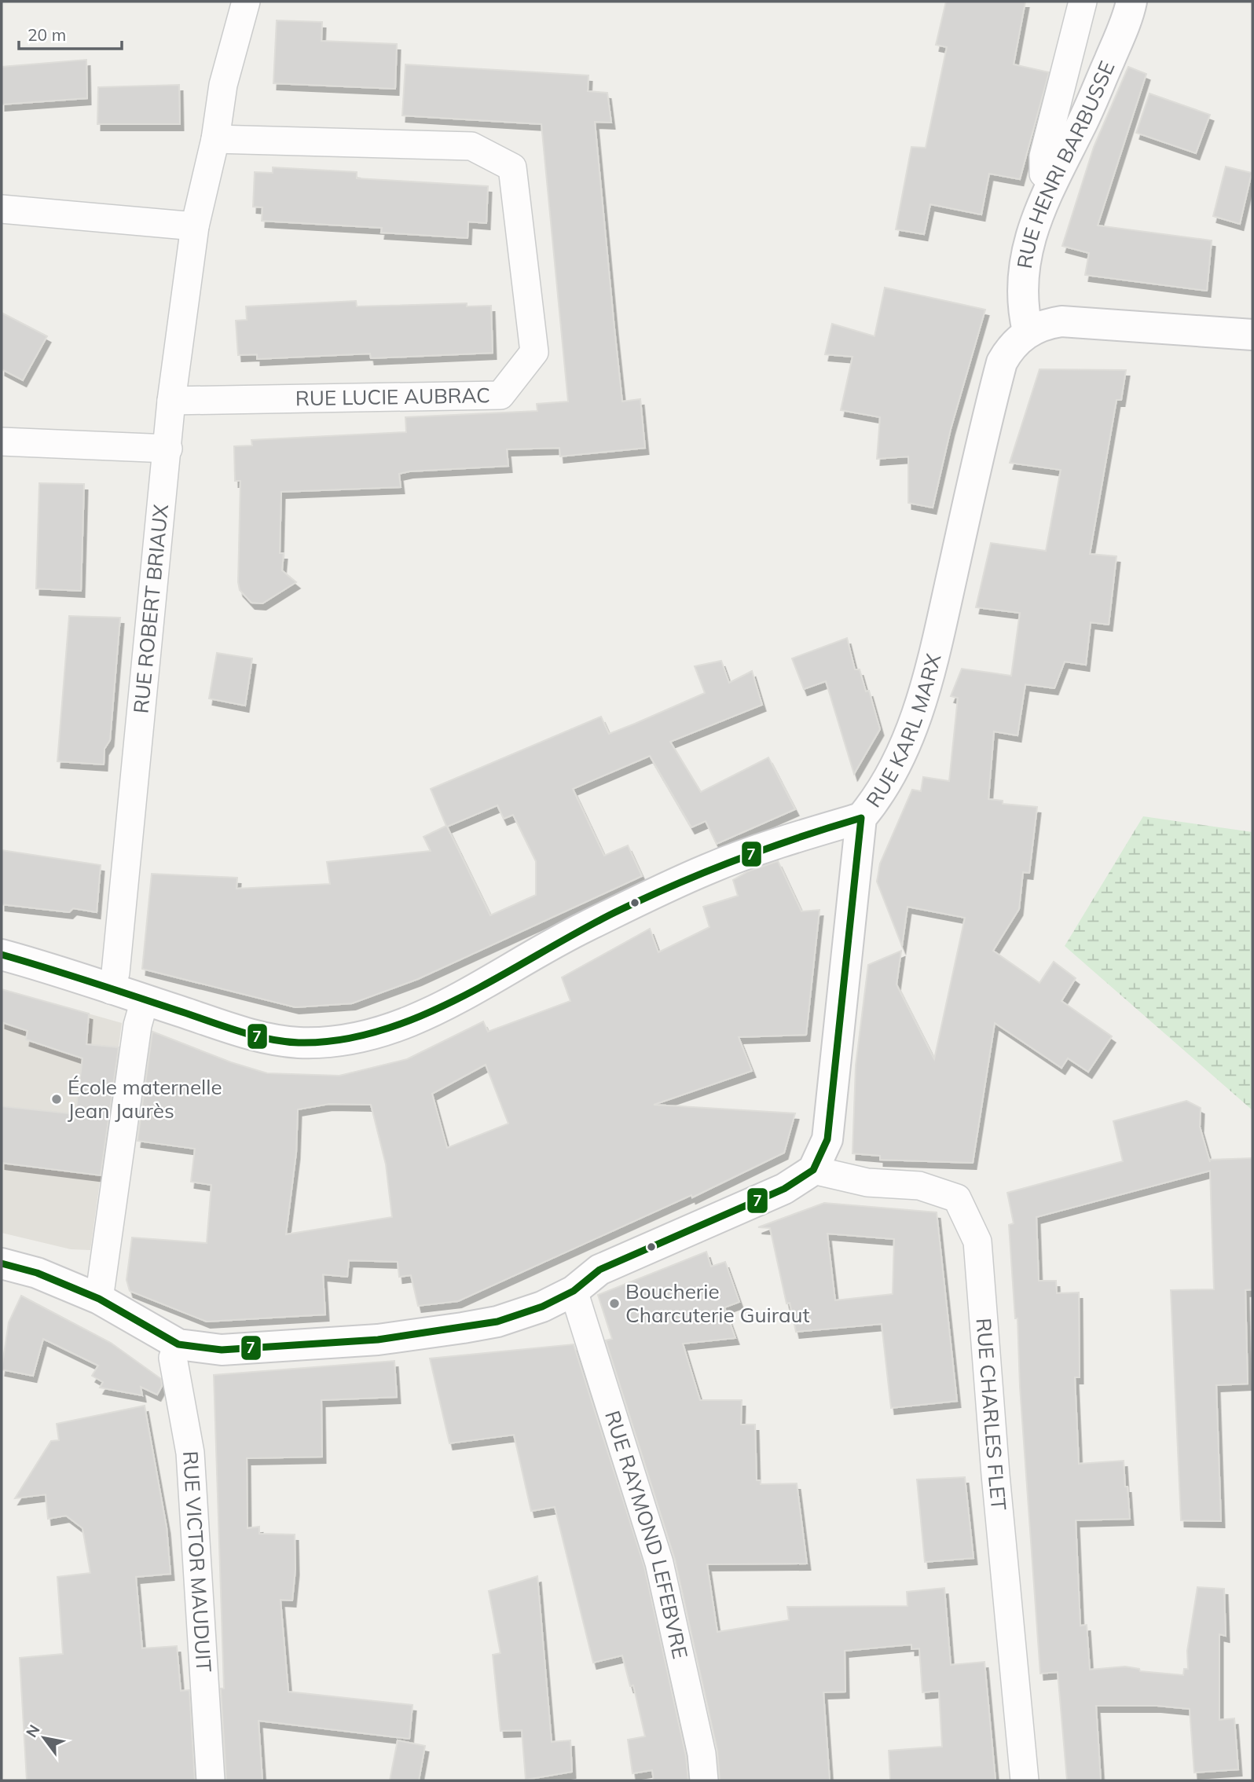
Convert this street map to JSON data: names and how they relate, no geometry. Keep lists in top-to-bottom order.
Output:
{
  "streets": {
    "street": [
      "RUE HENRI BARBUSSE",
      "RUE LUCIE AUBRAC",
      "RUE ROBERT BRIAUX",
      "RUE KARL MARX",
      "RUE CHARLES FLET",
      "RUE RAYMOND LEFEBVRE",
      "RUE VICTOR MAUDUIT"
    ]
  },
  "crossings": [
    ["RUE HENRI BARBUSSE", "RUE KARL MARX"],
    ["RUE LUCIE AUBRAC", "RUE ROBERT BRIAUX"],
    ["RUE KARL MARX", "RUE CHARLES FLET"]
  ],
  "places": ["École maternelle Jean Jaurès", "Boucherie Charcuterie Guiraut"],
  "lines": ["transit line 7"],
  "scale_bar": "20 m",
  "north": "top left"
}
